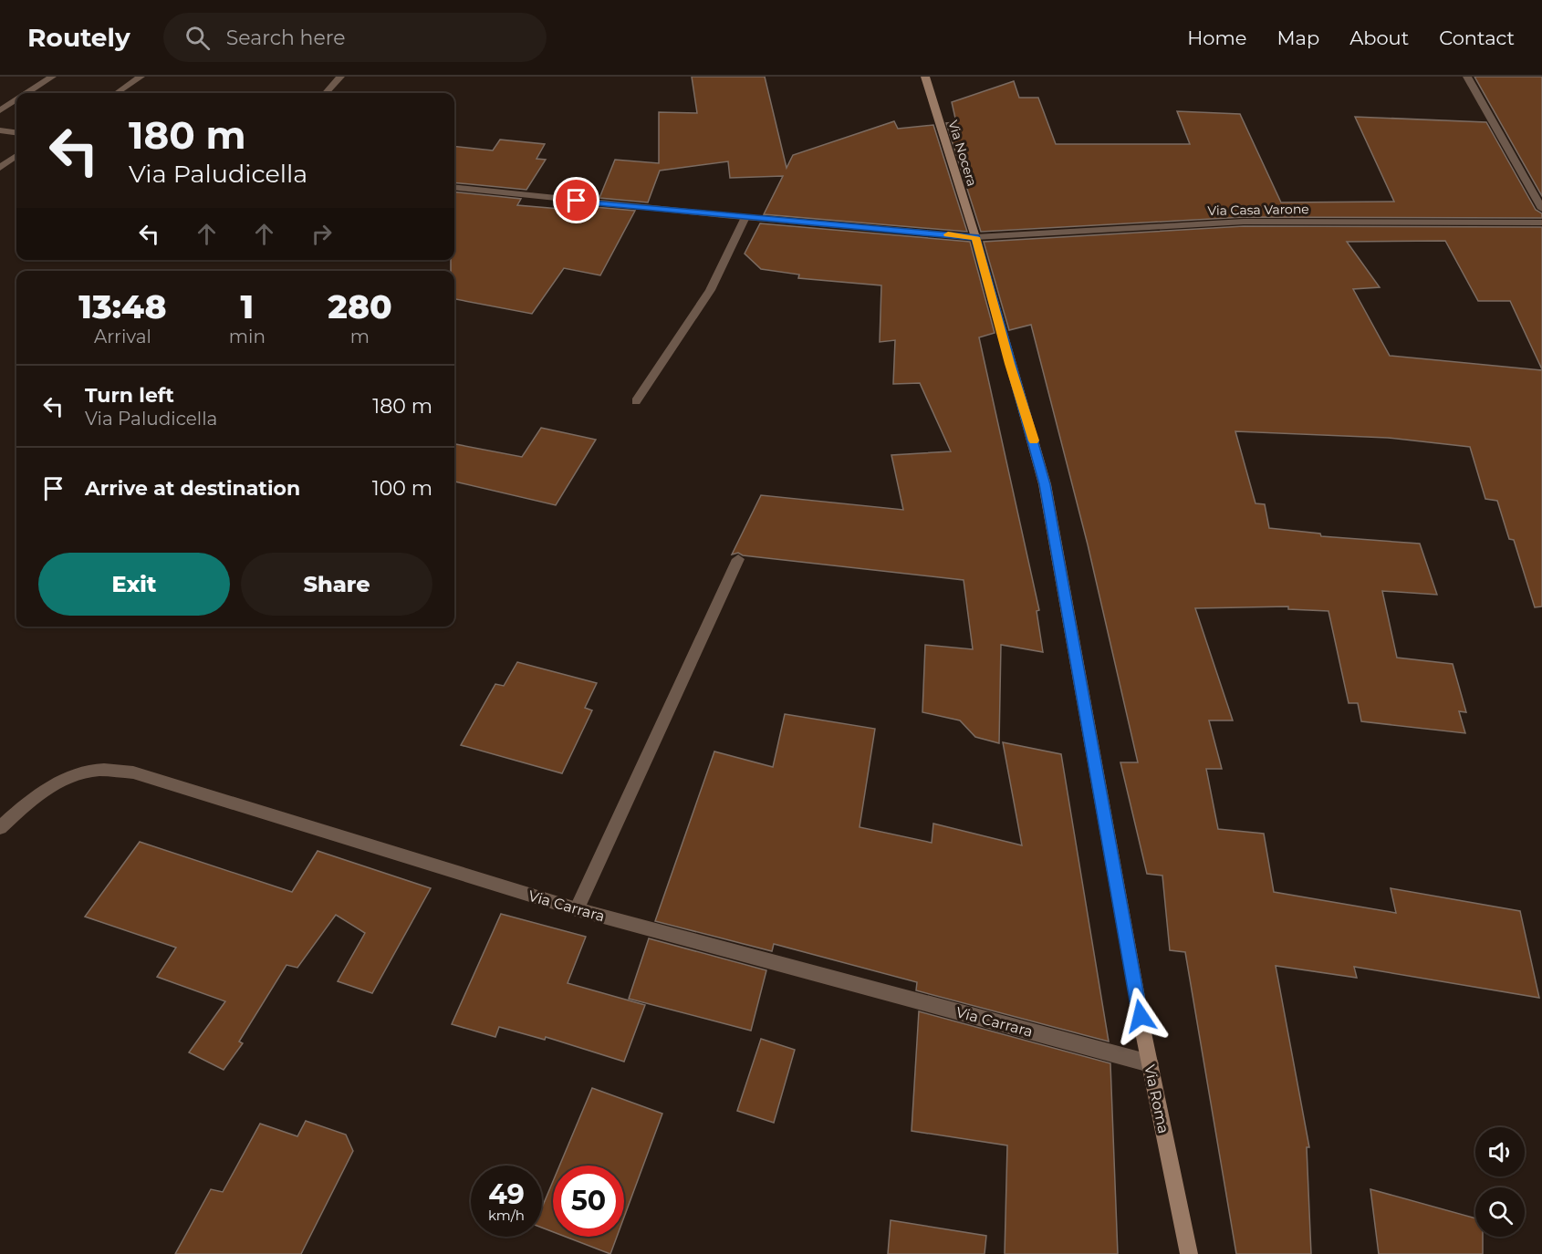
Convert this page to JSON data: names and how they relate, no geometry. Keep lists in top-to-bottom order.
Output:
{
  "streets": {
    "main road": ["Via Nocera", "Via Roma"],
    "street": ["Via Casa Varone", "Via Carrara"]
  },
  "crossings": [
    ["Via Nocera", "Via Casa Varone"],
    ["Via Nocera", "Via Roma"],
    ["Via Casa Varone", "Via Roma"],
    ["Via Carrara", "Via Roma"]
  ],
  "page": {
    "header": "Routely",
    "search": "Search here",
    "nav": [
      "Home",
      "Map",
      "About",
      "Contact"
    ],
    "turn": ["180 m", "Via Paludicella"],
    "eta": [
      "13:48",
      "Arrival",
      "1",
      "min",
      "280",
      "m"
    ],
    "list": [
      {
        "name": "Turn left",
        "note": "Via Paludicella",
        "value": "180 m"
      },
      {
        "name": "Arrive at destination",
        "value": "100 m"
      }
    ],
    "buttons": ["Exit", "Share"],
    "speed": "49 km/h",
    "limit": "50"
  }
}
